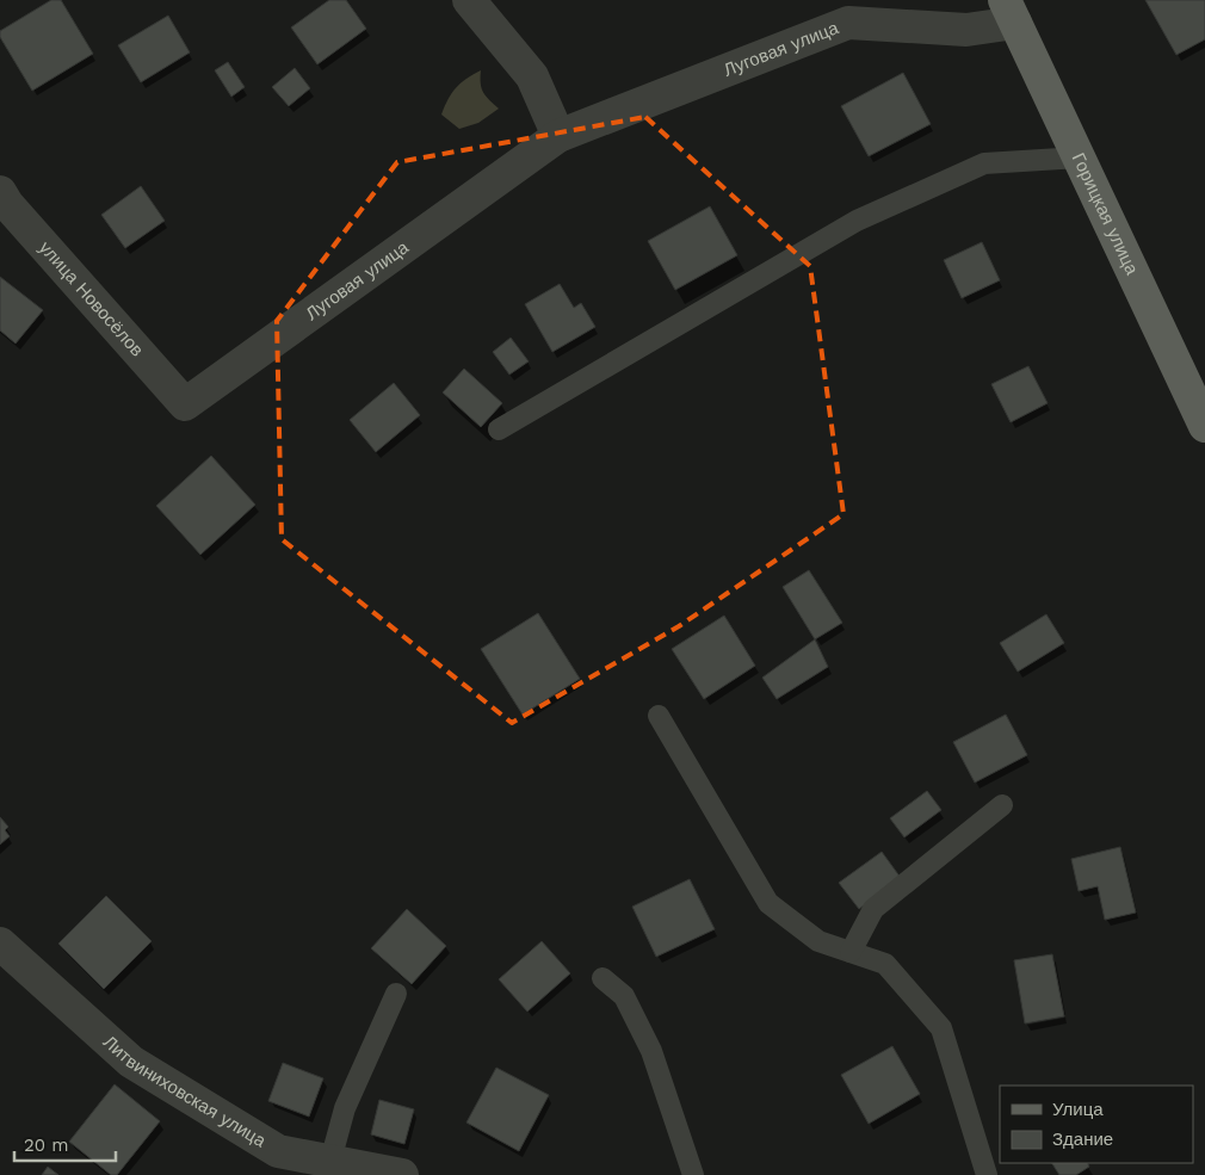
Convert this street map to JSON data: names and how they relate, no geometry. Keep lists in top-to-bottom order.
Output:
{
  "streets": {
    "main road": ["Горицкая улица"],
    "street": ["Луговая улица", "улица Новосёлов", "Литвиниховская улица"]
  },
  "crossings": [
    ["Луговая улица", "Горицкая улица"],
    ["Луговая улица", "улица Новосёлов"]
  ],
  "legend": ["Улица", "Здание"],
  "scale_bar": "20 m"
}
